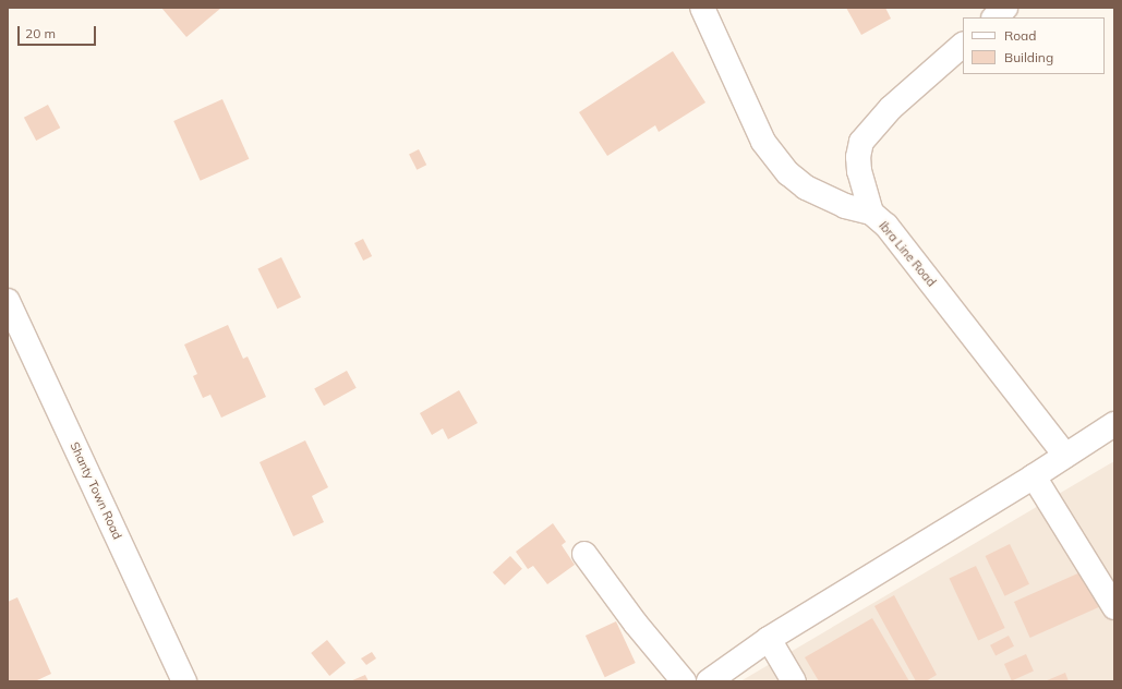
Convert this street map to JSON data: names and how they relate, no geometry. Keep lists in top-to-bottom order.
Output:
{
  "streets": {
    "street": ["Ibra Line Road", "Shanty Town Road"]
  },
  "legend": ["Road", "Building"],
  "scale_bar": "20 m"
}
